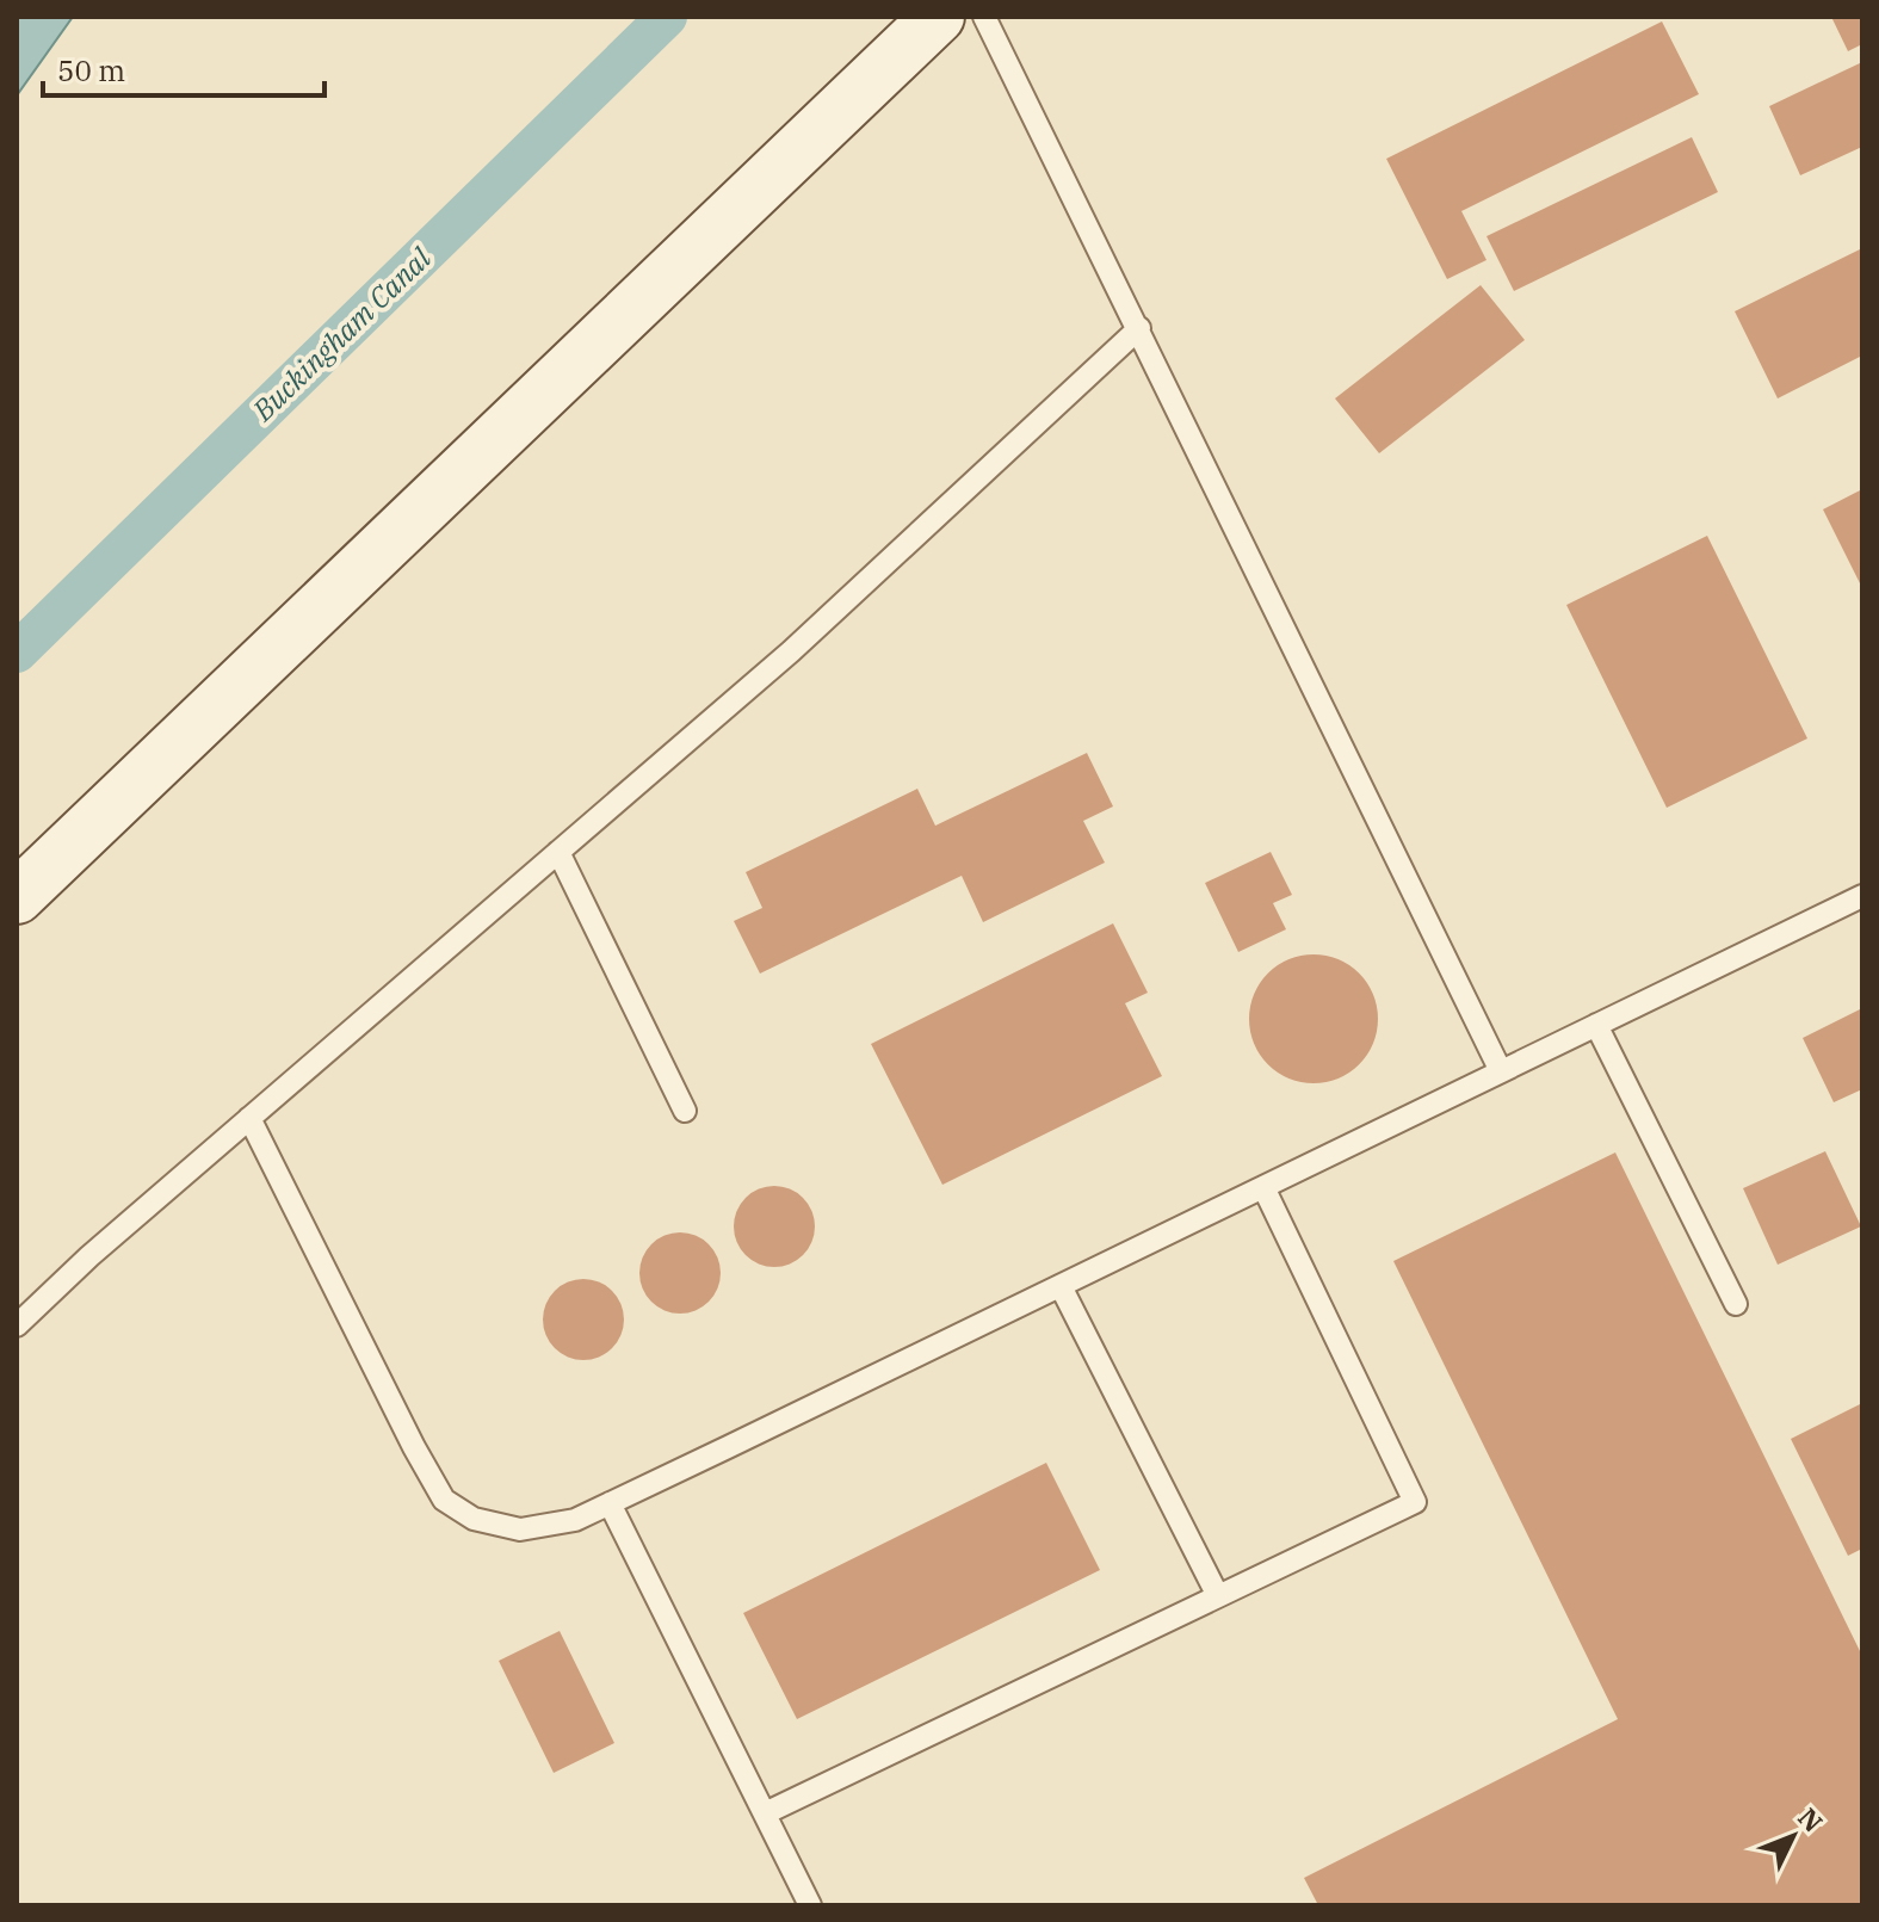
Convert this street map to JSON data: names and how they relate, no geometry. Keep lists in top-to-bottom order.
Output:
{
  "water": ["Buckingham Canal"],
  "scale_bar": "50 m",
  "north": "top right"
}
